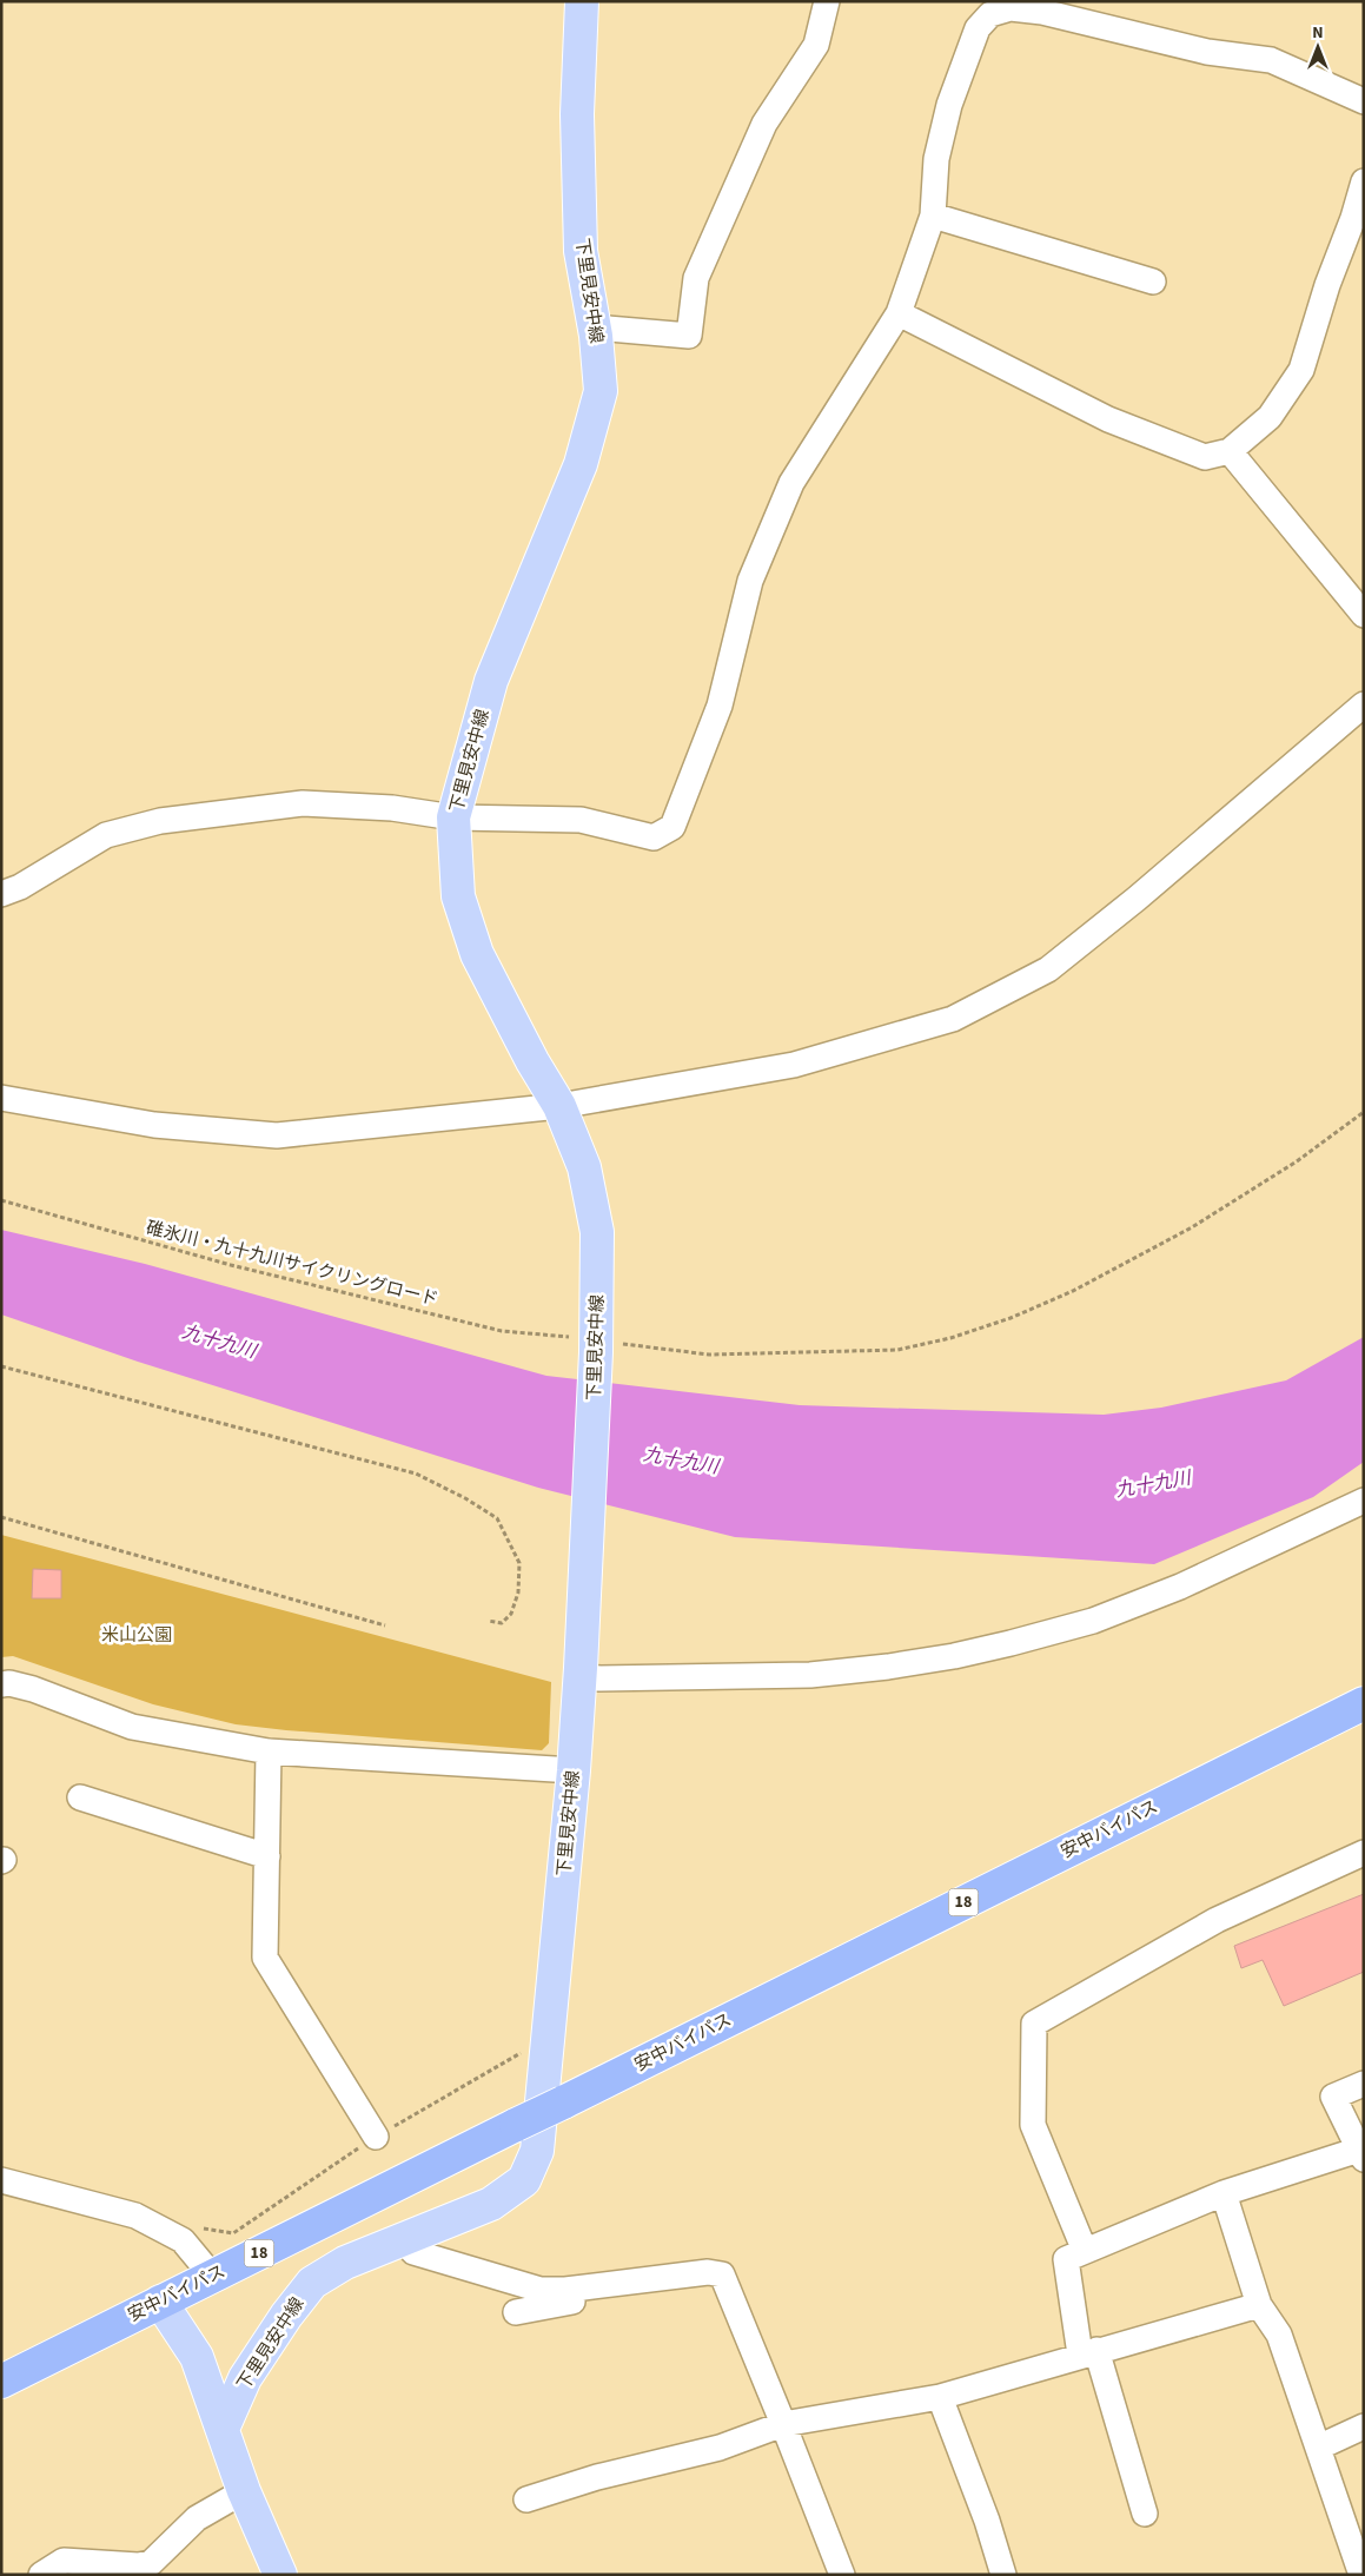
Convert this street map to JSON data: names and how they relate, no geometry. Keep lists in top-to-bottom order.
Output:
{
  "streets": {
    "highway": ["安中バイパス", "18"],
    "main road": ["下里見安中線"],
    "path": ["碓氷川・九十九川サイクリングロード"]
  },
  "crossings": [
    ["下里見安中線", "碓氷川・九十九川サイクリングロード"]
  ],
  "water": ["九十九川"],
  "parks": ["米山公園"],
  "north": "top"
}
